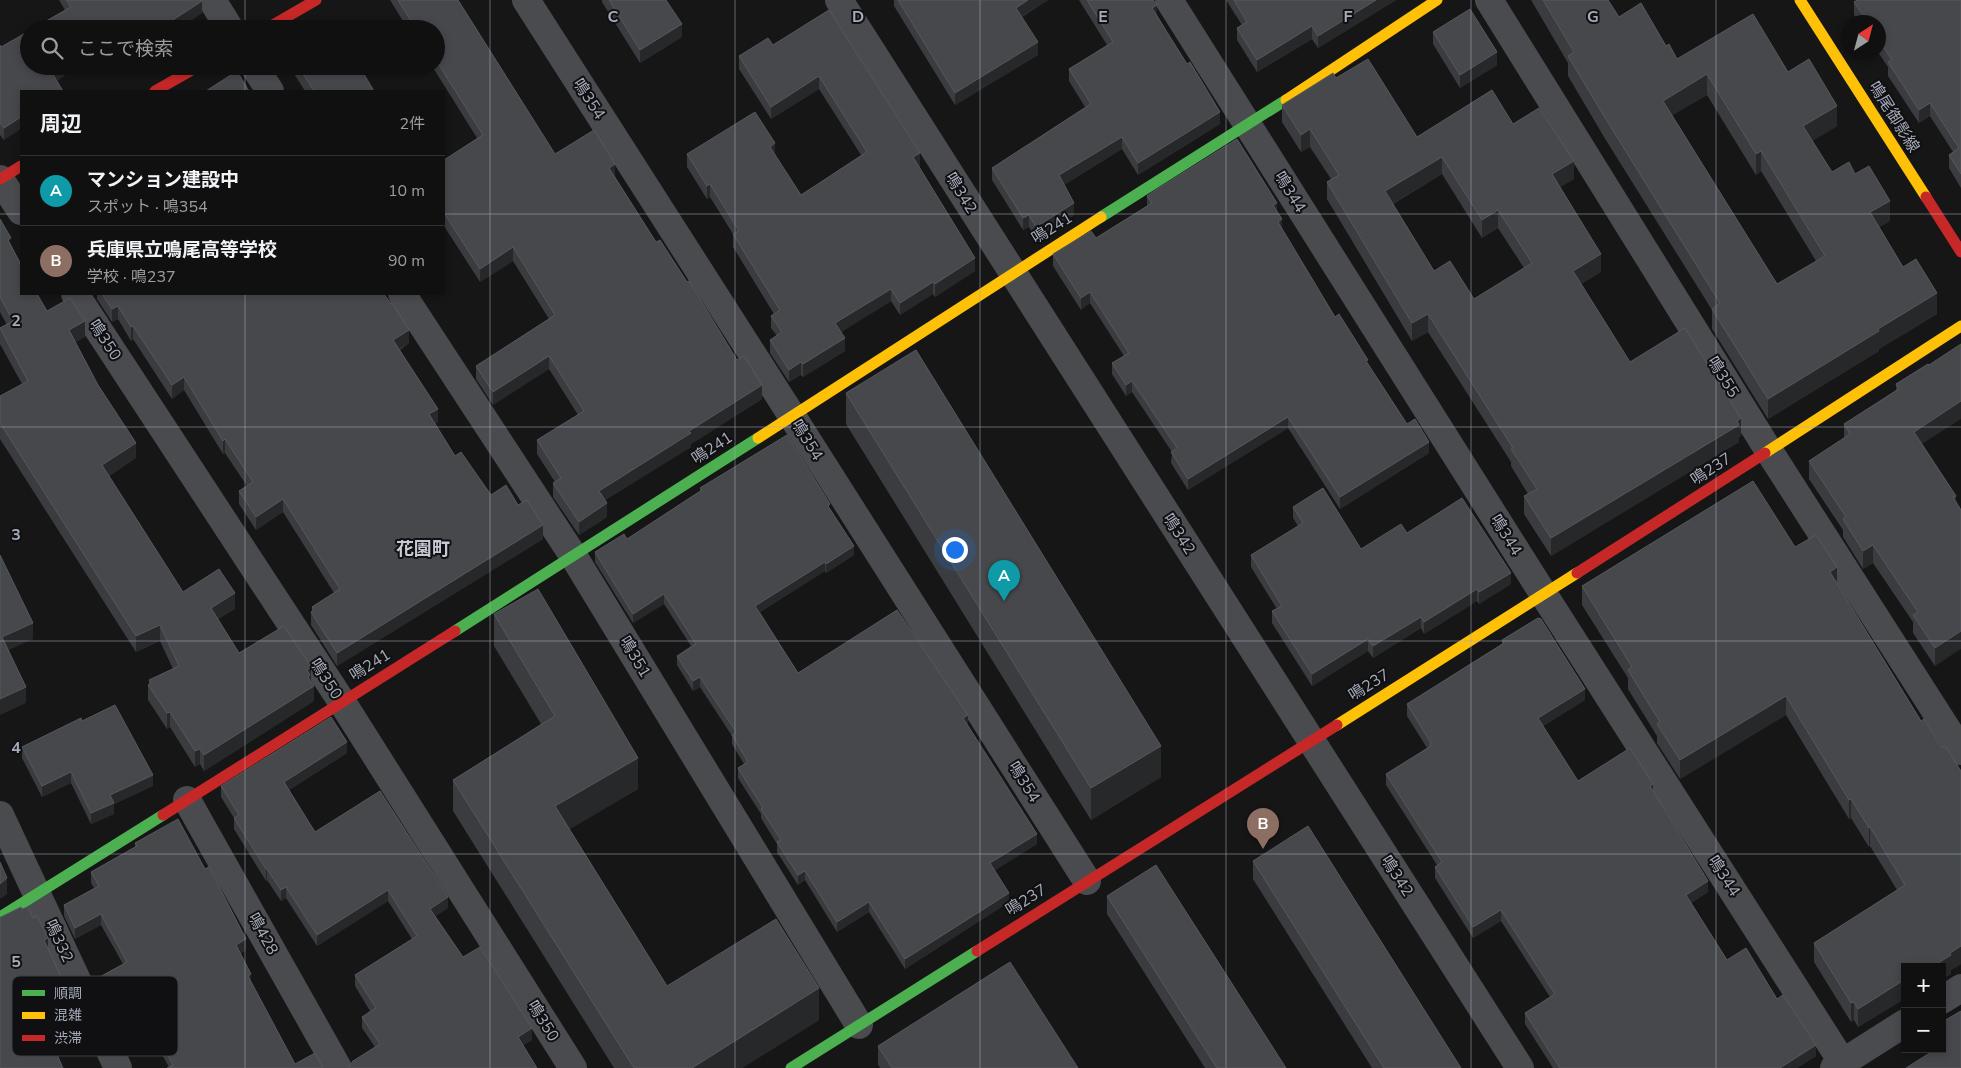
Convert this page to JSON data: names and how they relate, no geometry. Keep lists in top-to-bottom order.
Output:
{
  "streets": {
    "street": [
      "鳴354",
      "鳴尾御影線",
      "鳴344",
      "鳴342",
      "鳴241",
      "鳴350",
      "鳴355",
      "鳴237",
      "鳴351",
      "鳴428",
      "鳴332"
    ]
  },
  "crossings": [
    ["鳴354", "鳴241"],
    ["鳴354", "鳴237"],
    ["鳴344", "鳴241"],
    ["鳴344", "鳴237"],
    ["鳴342", "鳴241"],
    ["鳴342", "鳴237"],
    ["鳴241", "鳴350"],
    ["鳴241", "鳴351"],
    ["鳴241", "鳴428"],
    ["鳴241", "鳴332"],
    ["鳴355", "鳴237"],
    ["鳴237", "鳴351"]
  ],
  "districts": ["花園町"],
  "legend": ["順調", "混雑", "渋滞"],
  "north": "top right",
  "page": {
    "search": "ここで検索",
    "heading": ["周辺", "2件"],
    "list": [
      {
        "mark": "A",
        "name": "マンション建設中",
        "note": "スポット · 鳴354",
        "value": "10 m"
      },
      {
        "mark": "B",
        "name": "兵庫県立鳴尾高等学校",
        "note": "学校 · 鳴237",
        "value": "90 m"
      }
    ],
    "pins": ["A", "B"],
    "map_buttons": ["+", "−"]
  },
  "grid": {
    "columns": [
      "C",
      "D",
      "E",
      "F",
      "G"
    ],
    "rows": [
      "2",
      "3",
      "4",
      "5"
    ]
  }
}
